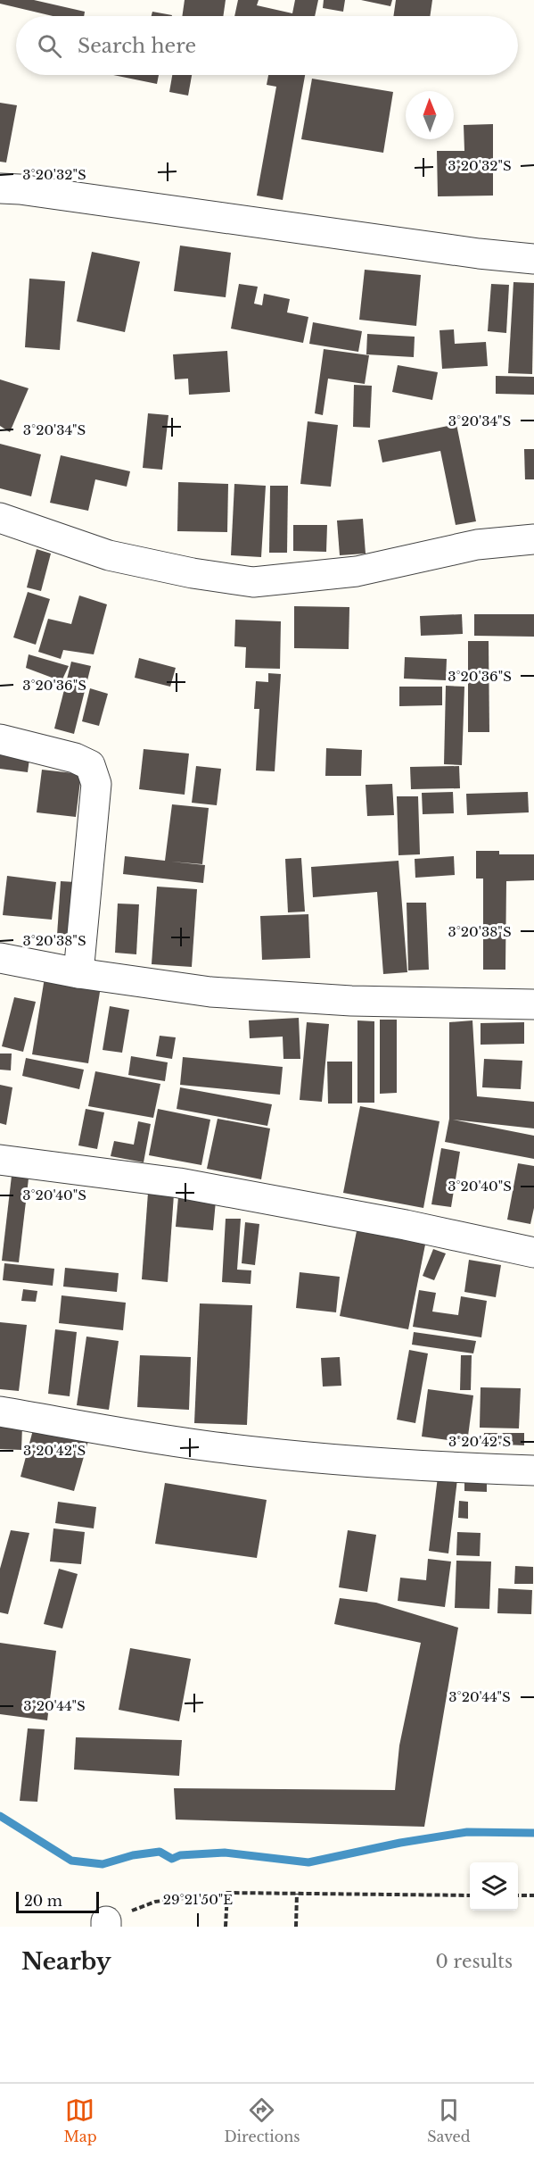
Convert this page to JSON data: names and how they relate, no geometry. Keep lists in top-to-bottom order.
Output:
{
  "scale_bar": "20 m",
  "north": "top",
  "page": {
    "search": "Search here",
    "scale": "20 m",
    "heading": ["Nearby", "0 results"],
    "nav": ["Map", "Directions", "Saved"]
  },
  "coordinates": [
    "3°20'32\"S",
    "3°20'34\"S",
    "3°20'36\"S",
    "3°20'38\"S",
    "3°20'40\"S",
    "3°20'42\"S",
    "3°20'44\"S",
    "29°21'50\"E"
  ]
}
